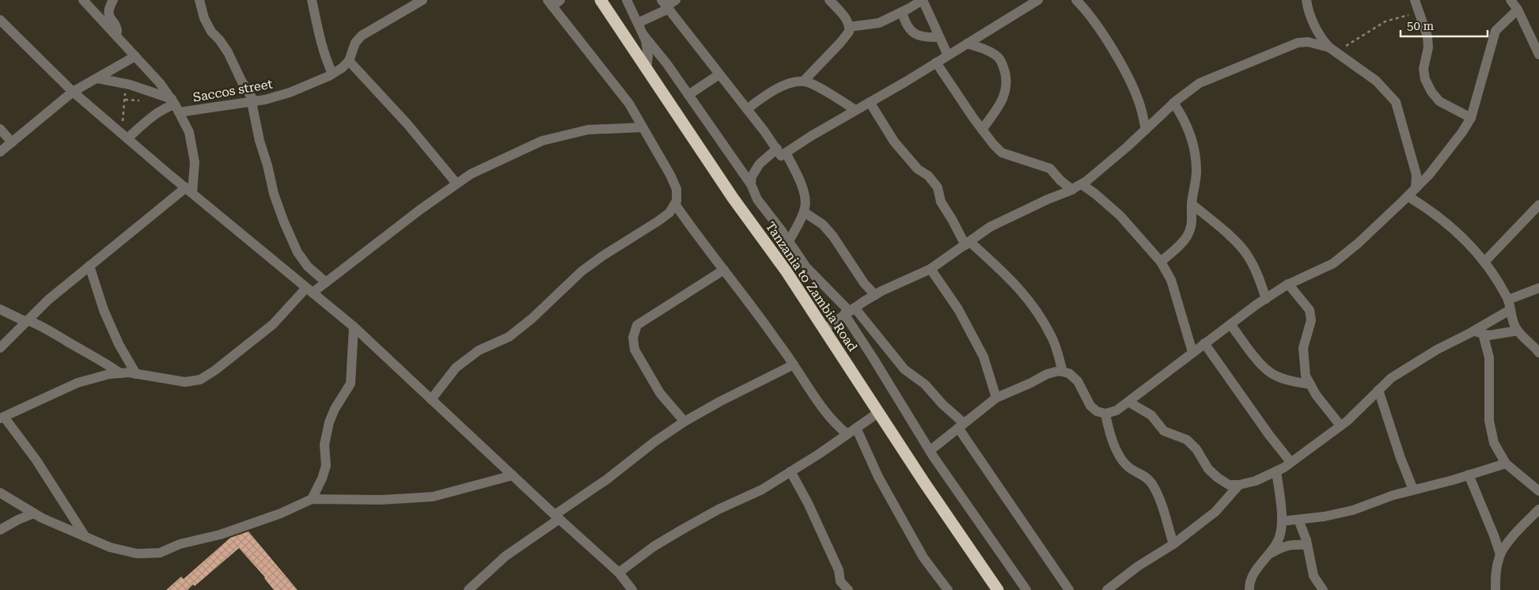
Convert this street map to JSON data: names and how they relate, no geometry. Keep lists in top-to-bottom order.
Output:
{
  "streets": {
    "highway": ["Tanzania to Zambia Road"],
    "street": ["Saccos street"]
  },
  "scale_bar": "50 m"
}
